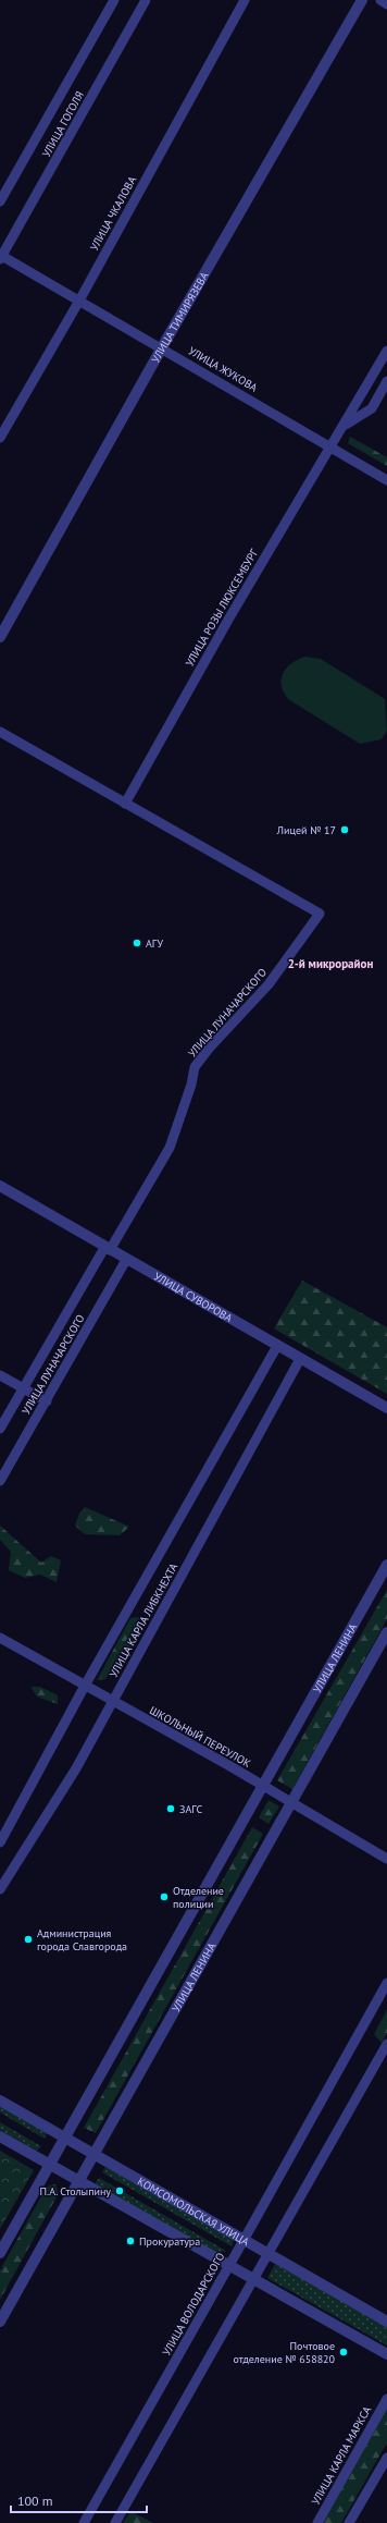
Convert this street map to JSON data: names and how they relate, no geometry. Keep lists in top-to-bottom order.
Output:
{
  "streets": {
    "street": [
      "УЛИЦА ГОГОЛЯ",
      "УЛИЦА ЧКАЛОВА",
      "УЛИЦА ТИМИРЯЗЕВА",
      "УЛИЦА ЖУКОВА",
      "УЛИЦА РОЗЫ ЛЮКСЕМБУРГ",
      "УЛИЦА ЛУНАЧАРСКОГО",
      "УЛИЦА СУВОРОВА",
      "УЛИЦА КАРЛА ЛИБКНЕХТА",
      "УЛИЦА ЛЕНИНА",
      "ШКОЛЬНЫЙ ПЕРЕУЛОК",
      "КОМСОМОЛЬСКАЯ УЛИЦА",
      "УЛИЦА ВОЛОДАРСКОГО",
      "УЛИЦА КАРЛА МАРКСА"
    ]
  },
  "crossings": [
    ["УЛИЦА ГОГОЛЯ", "УЛИЦА ЖУКОВА"],
    ["УЛИЦА ЧКАЛОВА", "УЛИЦА ЖУКОВА"],
    ["УЛИЦА ТИМИРЯЗЕВА", "УЛИЦА ЖУКОВА"],
    ["УЛИЦА ЖУКОВА", "УЛИЦА РОЗЫ ЛЮКСЕМБУРГ"],
    ["УЛИЦА РОЗЫ ЛЮКСЕМБУРГ", "УЛИЦА ЛУНАЧАРСКОГО"],
    ["УЛИЦА ЛУНАЧАРСКОГО", "УЛИЦА СУВОРОВА"],
    ["УЛИЦА СУВОРОВА", "УЛИЦА КАРЛА ЛИБКНЕХТА"],
    ["УЛИЦА КАРЛА ЛИБКНЕХТА", "ШКОЛЬНЫЙ ПЕРЕУЛОК"],
    ["УЛИЦА ЛЕНИНА", "ШКОЛЬНЫЙ ПЕРЕУЛОК"],
    ["УЛИЦА ЛЕНИНА", "КОМСОМОЛЬСКАЯ УЛИЦА"],
    ["КОМСОМОЛЬСКАЯ УЛИЦА", "УЛИЦА ВОЛОДАРСКОГО"]
  ],
  "districts": ["2-й микрорайон"],
  "places": [
    "Лицей № 17",
    "АГУ",
    "ЗАГС",
    "Отделение полиции",
    "Администрация города Славгорода",
    "П.А. Столыпину",
    "Прокуратура",
    "Почтовое отделение № 658820"
  ],
  "scale_bar": "100 m"
}
